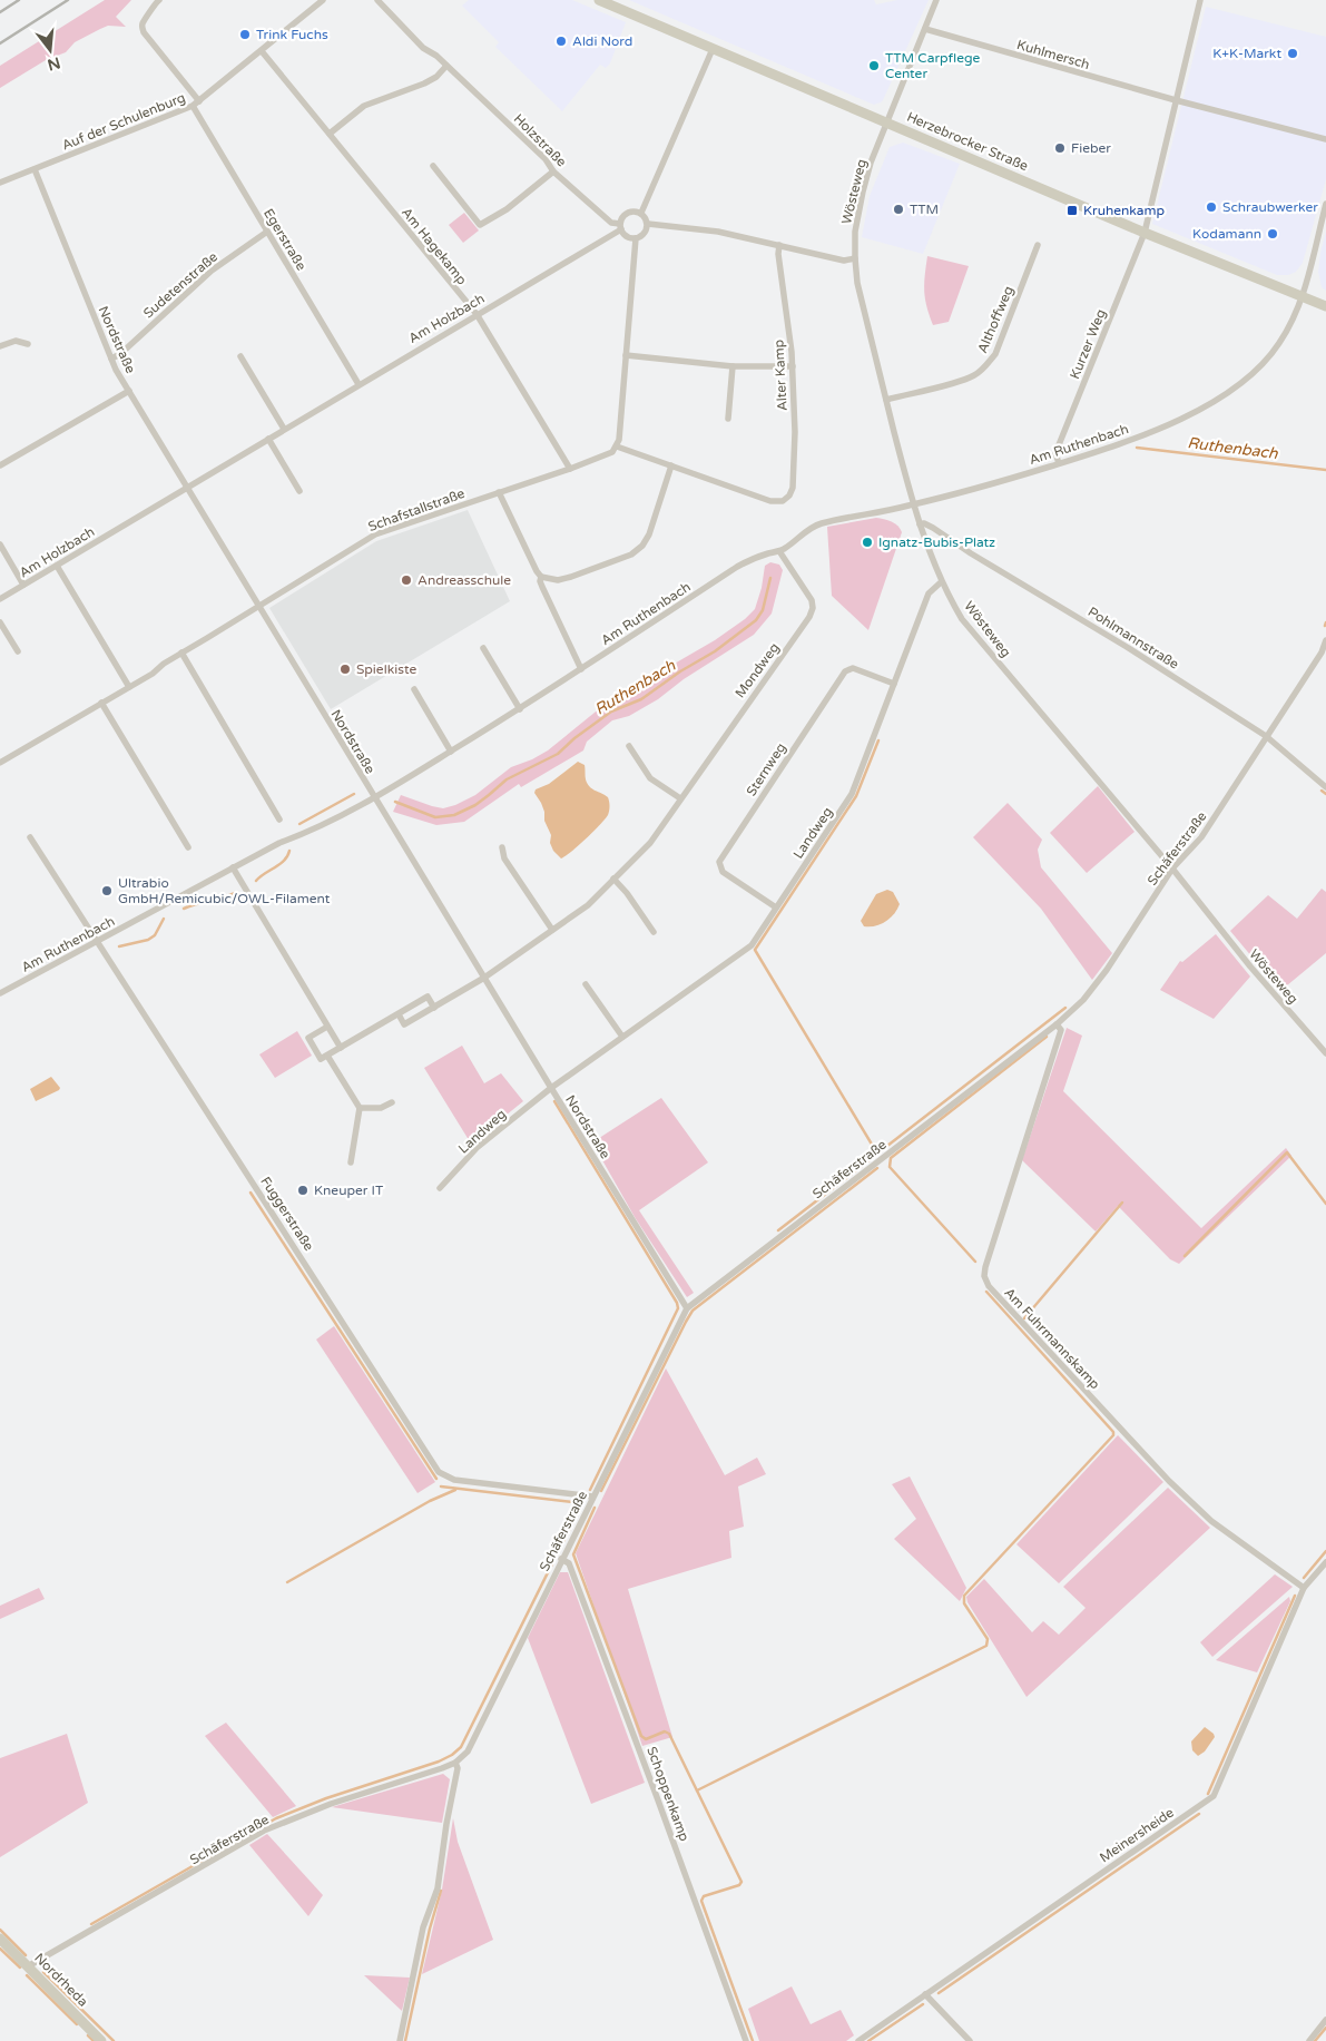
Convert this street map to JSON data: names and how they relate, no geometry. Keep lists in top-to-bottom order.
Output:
{
  "streets": {
    "main road": ["Herzebrocker Straße", "Nordrheda"],
    "street": [
      "Kuhlmersch",
      "Auf der Schulenburg",
      "Holzstraße",
      "Wösteweg",
      "Egerstraße",
      "Am Hagekamp",
      "Sudetenstraße",
      "Am Holzbach",
      "Althoffweg",
      "Nordstraße",
      "Kurzer Weg",
      "Alter Kamp",
      "Am Ruthenbach",
      "Schafstallstraße",
      "Pohlmannstraße",
      "Mondweg",
      "Sternweg",
      "Landweg",
      "Schäferstraße",
      "Fuggerstraße",
      "Am Fuhrmannskamp",
      "Schoppenkamp",
      "Meinersheide"
    ]
  },
  "crossings": [
    ["Kuhlmersch", "Wösteweg"],
    ["Auf der Schulenburg", "Egerstraße"],
    ["Auf der Schulenburg", "Am Hagekamp"],
    ["Auf der Schulenburg", "Nordstraße"],
    ["Holzstraße", "Am Holzbach"],
    ["Herzebrocker Straße", "Wösteweg"],
    ["Herzebrocker Straße", "Kurzer Weg"],
    ["Herzebrocker Straße", "Am Ruthenbach"],
    ["Wösteweg", "Althoffweg"],
    ["Wösteweg", "Am Ruthenbach"],
    ["Wösteweg", "Pohlmannstraße"],
    ["Wösteweg", "Landweg"],
    ["Wösteweg", "Schäferstraße"],
    ["Egerstraße", "Sudetenstraße"],
    ["Egerstraße", "Am Holzbach"],
    ["Am Hagekamp", "Am Holzbach"],
    ["Am Hagekamp", "Schafstallstraße"],
    ["Sudetenstraße", "Nordstraße"],
    ["Am Holzbach", "Nordstraße"],
    ["Nordstraße", "Am Ruthenbach"],
    ["Nordstraße", "Schafstallstraße"],
    ["Nordstraße", "Mondweg"],
    ["Nordstraße", "Landweg"],
    ["Nordstraße", "Schäferstraße"],
    ["Kurzer Weg", "Am Ruthenbach"],
    ["Am Ruthenbach", "Mondweg"],
    ["Am Ruthenbach", "Fuggerstraße"],
    ["Pohlmannstraße", "Schäferstraße"],
    ["Sternweg", "Landweg"],
    ["Schäferstraße", "Fuggerstraße"],
    ["Schäferstraße", "Am Fuhrmannskamp"],
    ["Schäferstraße", "Schoppenkamp"],
    ["Schäferstraße", "Nordrheda"],
    ["Am Fuhrmannskamp", "Meinersheide"]
  ],
  "water": ["Ruthenbach"],
  "places": {
    "other": [
      "Trink Fuchs",
      "Aldi Nord",
      "K+K-Markt",
      "TTM Carpflege Center",
      "Fieber",
      "Schraubwerker",
      "TTM",
      "Kodamann",
      "Ignatz-Bubis-Platz",
      "Andreasschule",
      "Spielkiste",
      "Ultrabio GmbH/Remicubic/OWL-Filament",
      "Kneuper IT"
    ],
    "transit": ["Kruhenkamp"]
  },
  "north": "bottom"
}
